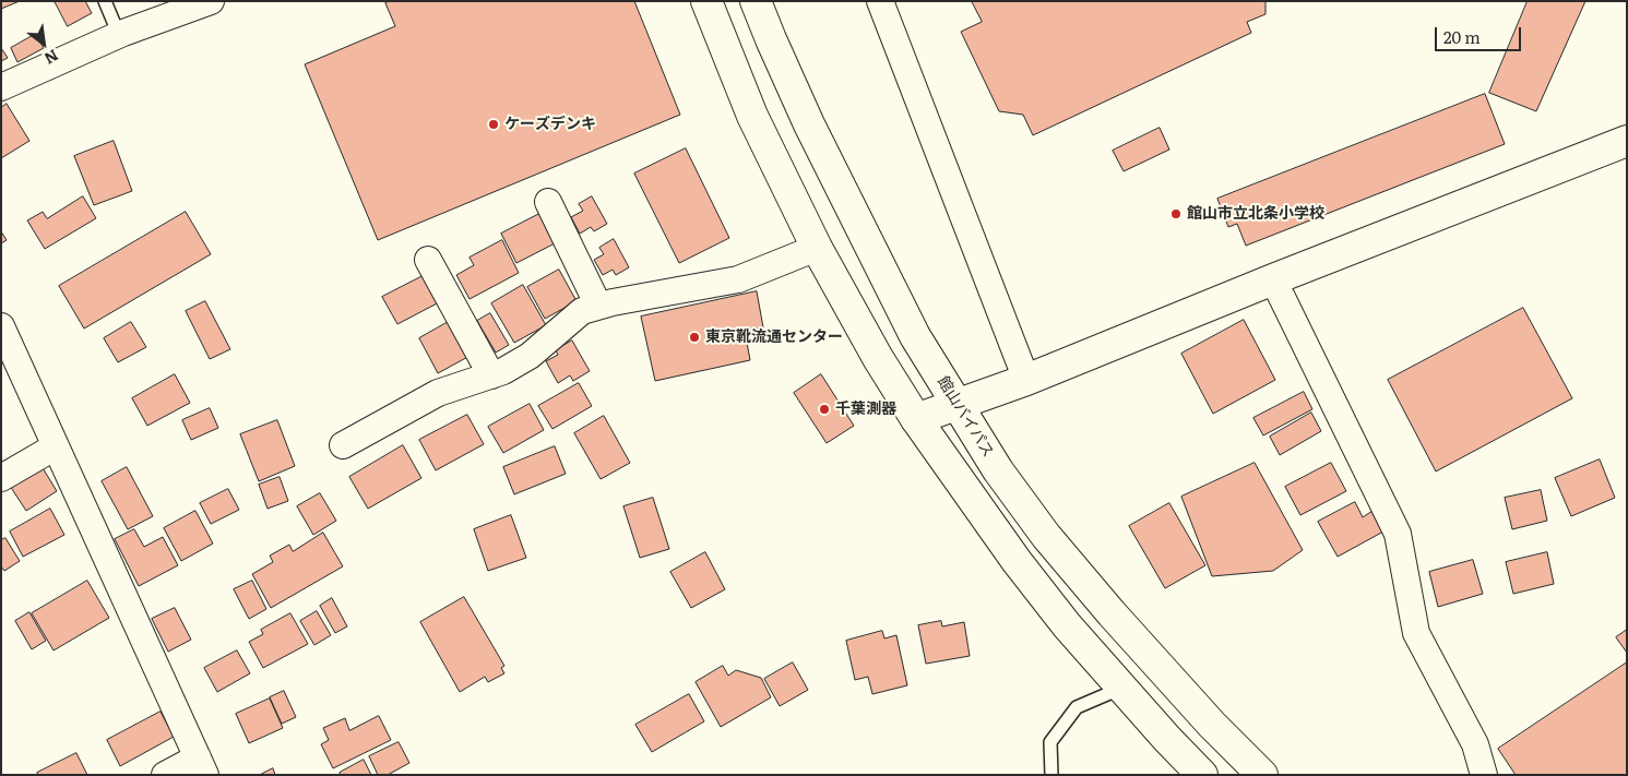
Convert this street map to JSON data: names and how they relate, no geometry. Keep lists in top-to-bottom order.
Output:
{
  "streets": {
    "main road": ["館山バイパス"]
  },
  "places": [
    "ケーズデンキ",
    "館山市立北条小学校",
    "東京靴流通センター",
    "千葉測器"
  ],
  "scale_bar": "20 m",
  "north": "bottom right"
}
